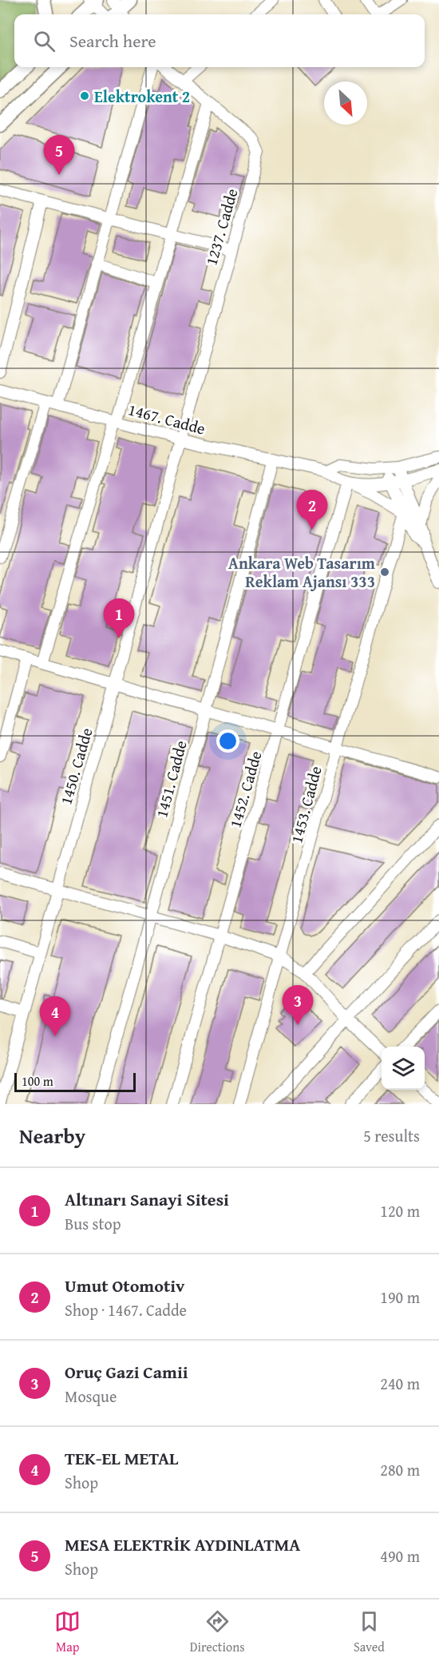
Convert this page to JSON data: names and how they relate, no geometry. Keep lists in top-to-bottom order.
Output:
{
  "streets": {
    "street": [
      "1237. Cadde",
      "1467. Cadde",
      "1450. Cadde",
      "1451. Cadde",
      "1452. Cadde",
      "1453. Cadde"
    ]
  },
  "crossings": [
    ["1237. Cadde", "1467. Cadde"],
    ["1237. Cadde", "1450. Cadde"],
    ["1467. Cadde", "1450. Cadde"],
    ["1467. Cadde", "1451. Cadde"],
    ["1467. Cadde", "1452. Cadde"]
  ],
  "places": ["Elektrokent 2", "Ankara Web Tasarım Reklam Ajansı 333"],
  "scale_bar": "100 m",
  "north": "bottom right",
  "page": {
    "search": "Search here",
    "pins": [
      "5",
      "2",
      "1",
      "3",
      "4"
    ],
    "scale": "100 m",
    "heading": ["Nearby", "5 results"],
    "list": [
      {
        "mark": "1",
        "name": "Altınarı Sanayi Sitesi",
        "note": "Bus stop",
        "value": "120 m"
      },
      {
        "mark": "2",
        "name": "Umut Otomotiv",
        "note": "Shop · 1467. Cadde",
        "value": "190 m"
      },
      {
        "mark": "3",
        "name": "Oruç Gazi Camii",
        "note": "Mosque",
        "value": "240 m"
      },
      {
        "mark": "4",
        "name": "TEK-EL METAL",
        "note": "Shop",
        "value": "280 m"
      },
      {
        "mark": "5",
        "name": "MESA ELEKTRİK AYDINLATMA",
        "note": "Shop",
        "value": "490 m"
      }
    ],
    "nav": ["Map", "Directions", "Saved"]
  }
}
